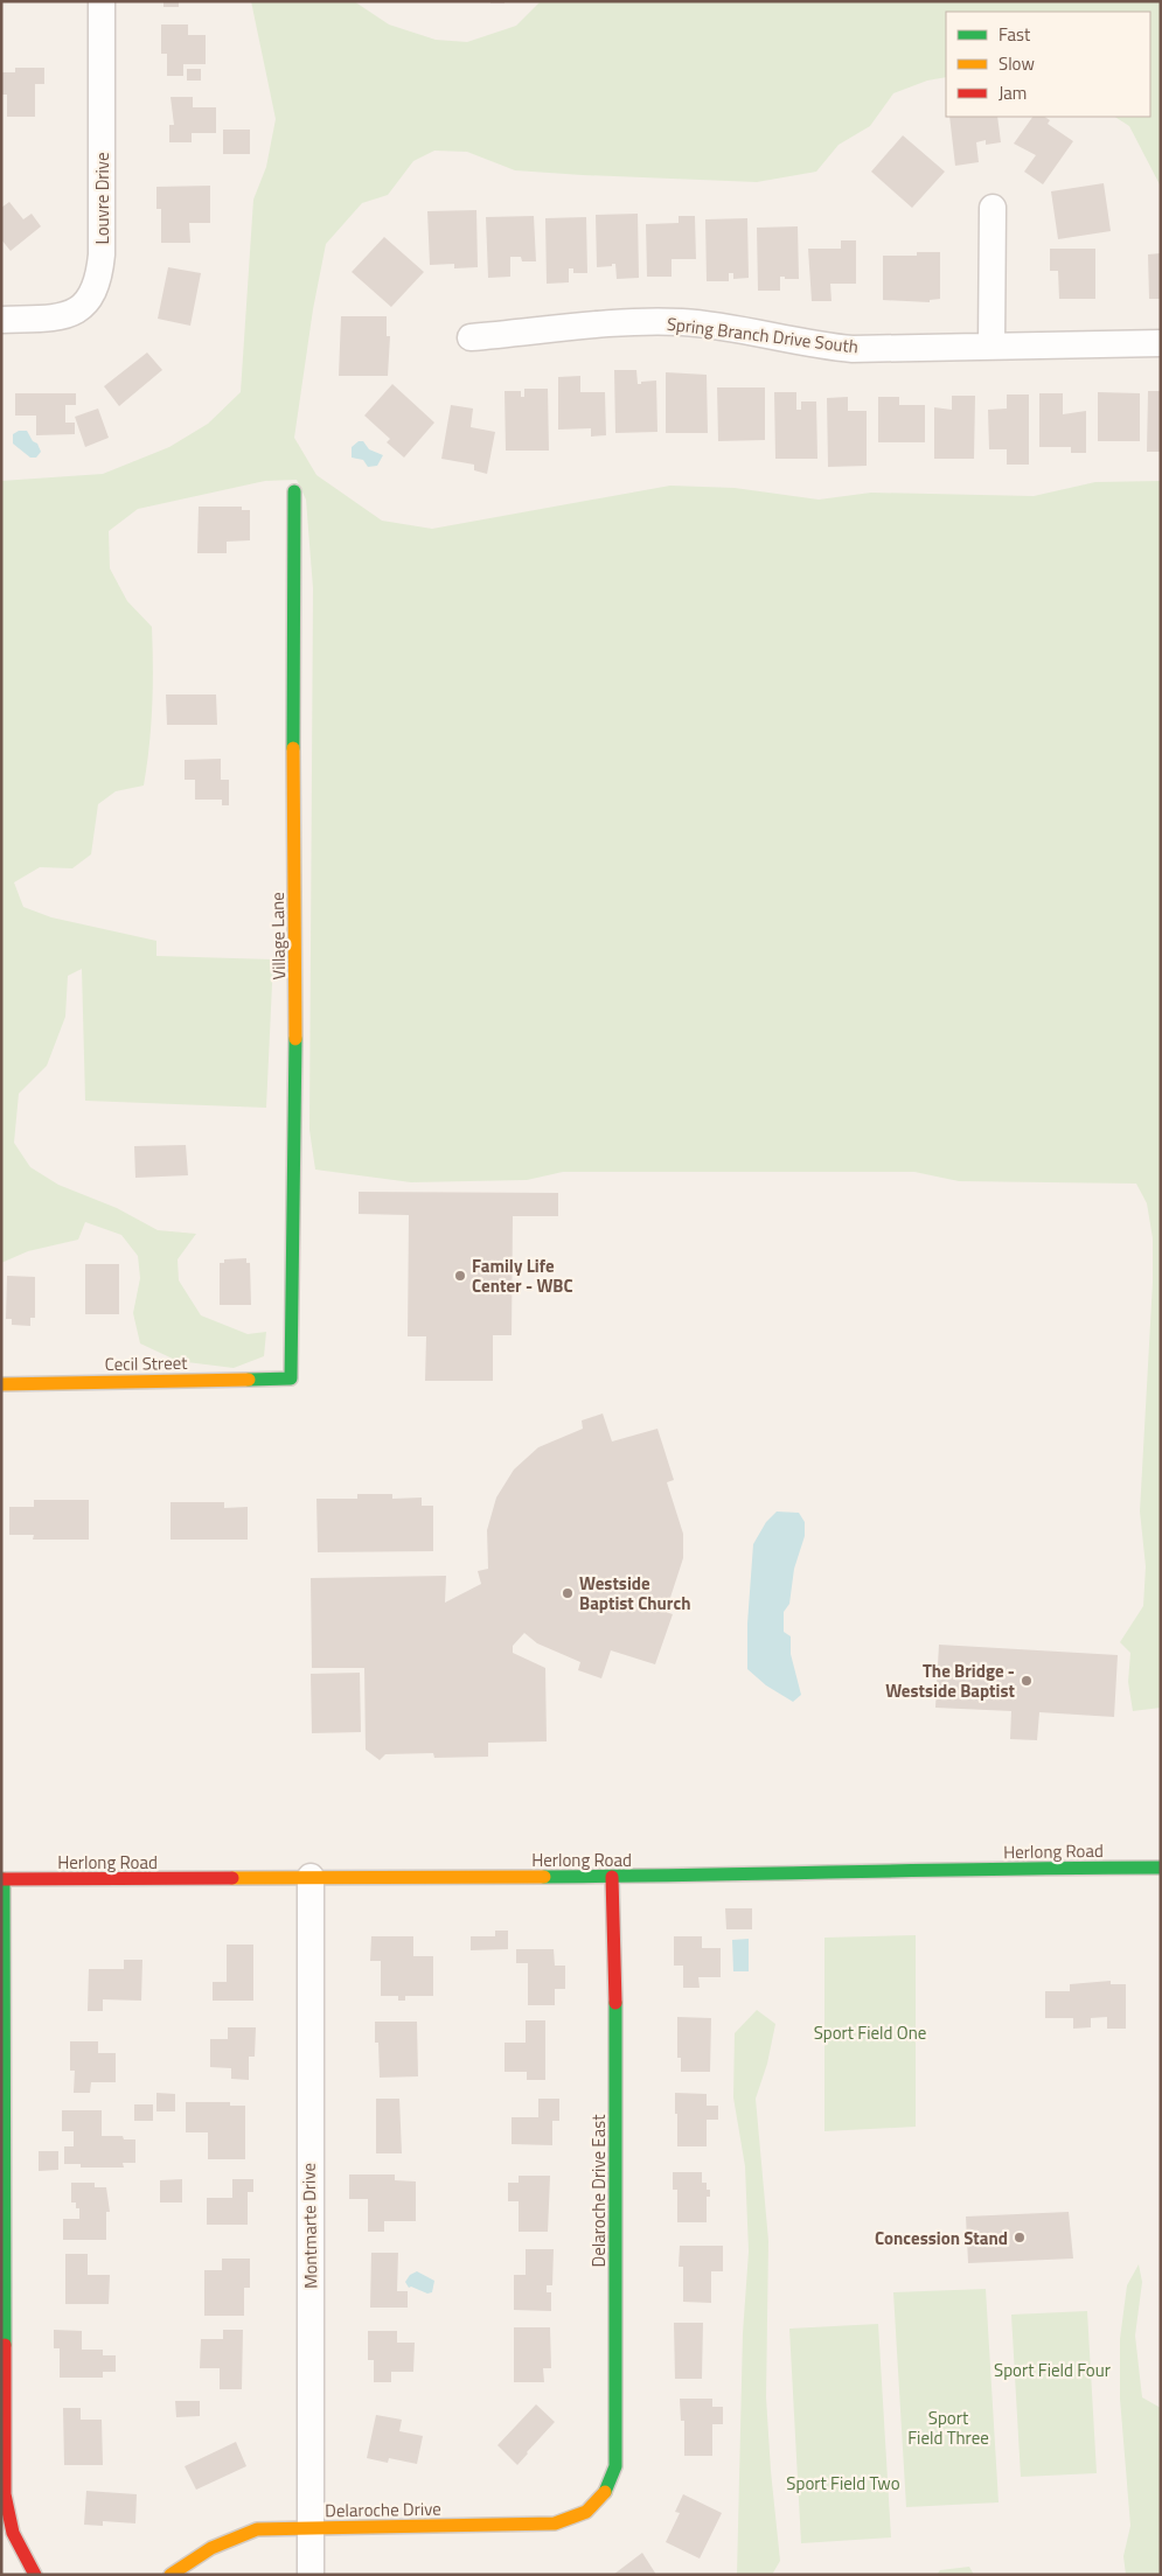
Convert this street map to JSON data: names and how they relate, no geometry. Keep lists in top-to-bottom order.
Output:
{
  "streets": {
    "street": [
      "Louvre Drive",
      "Spring Branch Drive South",
      "Village Lane",
      "Cecil Street",
      "Herlong Road",
      "Delaroche Drive East",
      "Montmarte Drive",
      "Delaroche Drive"
    ]
  },
  "crossings": [
    ["Village Lane", "Cecil Street"],
    ["Herlong Road", "Delaroche Drive East"],
    ["Herlong Road", "Montmarte Drive"],
    ["Delaroche Drive East", "Delaroche Drive"],
    ["Montmarte Drive", "Delaroche Drive"]
  ],
  "parks": [
    "Sport Field One",
    "Sport Field Four",
    "Sport Field Three",
    "Sport Field Two"
  ],
  "places": [
    "Family Life Center - WBC",
    "Westside Baptist Church",
    "The Bridge - Westside Baptist",
    "Concession Stand"
  ],
  "legend": ["Fast", "Slow", "Jam"]
}
